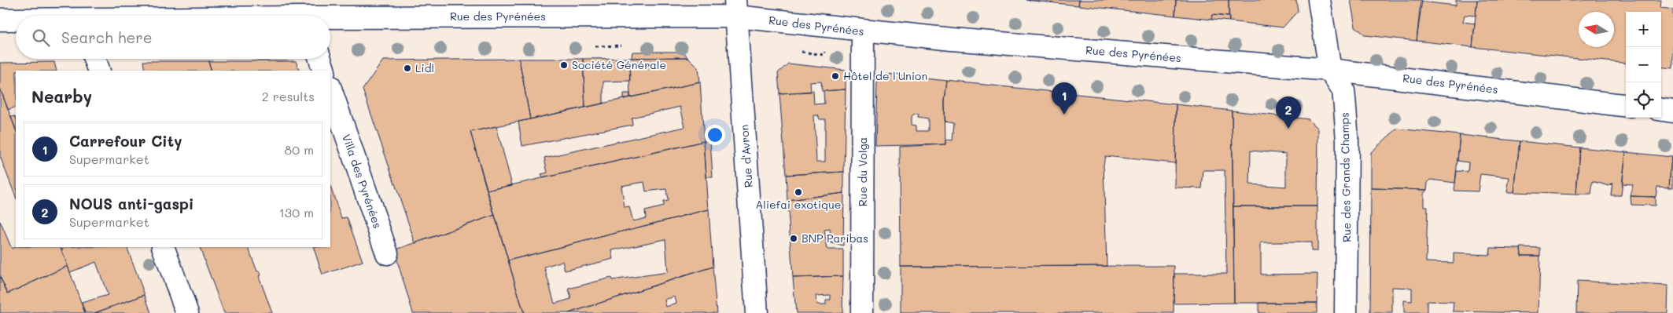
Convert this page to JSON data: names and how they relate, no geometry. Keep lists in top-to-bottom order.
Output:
{
  "streets": {
    "main road": [
      "Rue des Pyrénées",
      "Rue d'Avron",
      "Rue du Volga",
      "Rue des Grands Champs",
      "Villa des Pyrénées"
    ]
  },
  "crossings": [
    ["Rue des Pyrénées", "Rue d'Avron"],
    ["Rue des Pyrénées", "Rue du Volga"],
    ["Rue des Pyrénées", "Rue des Grands Champs"]
  ],
  "places": [
    "Société Générale",
    "Lidl",
    "Hôtel de l'Union",
    "Aliefai exotique",
    "BNP Paribas"
  ],
  "north": "left",
  "page": {
    "map_buttons": ["+", "−"],
    "search": "Search here",
    "heading": ["Nearby", "2 results"],
    "pins": ["1", "2"],
    "list": [
      {
        "mark": "1",
        "name": "Carrefour City",
        "note": "Supermarket",
        "value": "80 m"
      },
      {
        "mark": "2",
        "name": "NOUS anti-gaspi",
        "note": "Supermarket",
        "value": "130 m"
      }
    ]
  }
}
